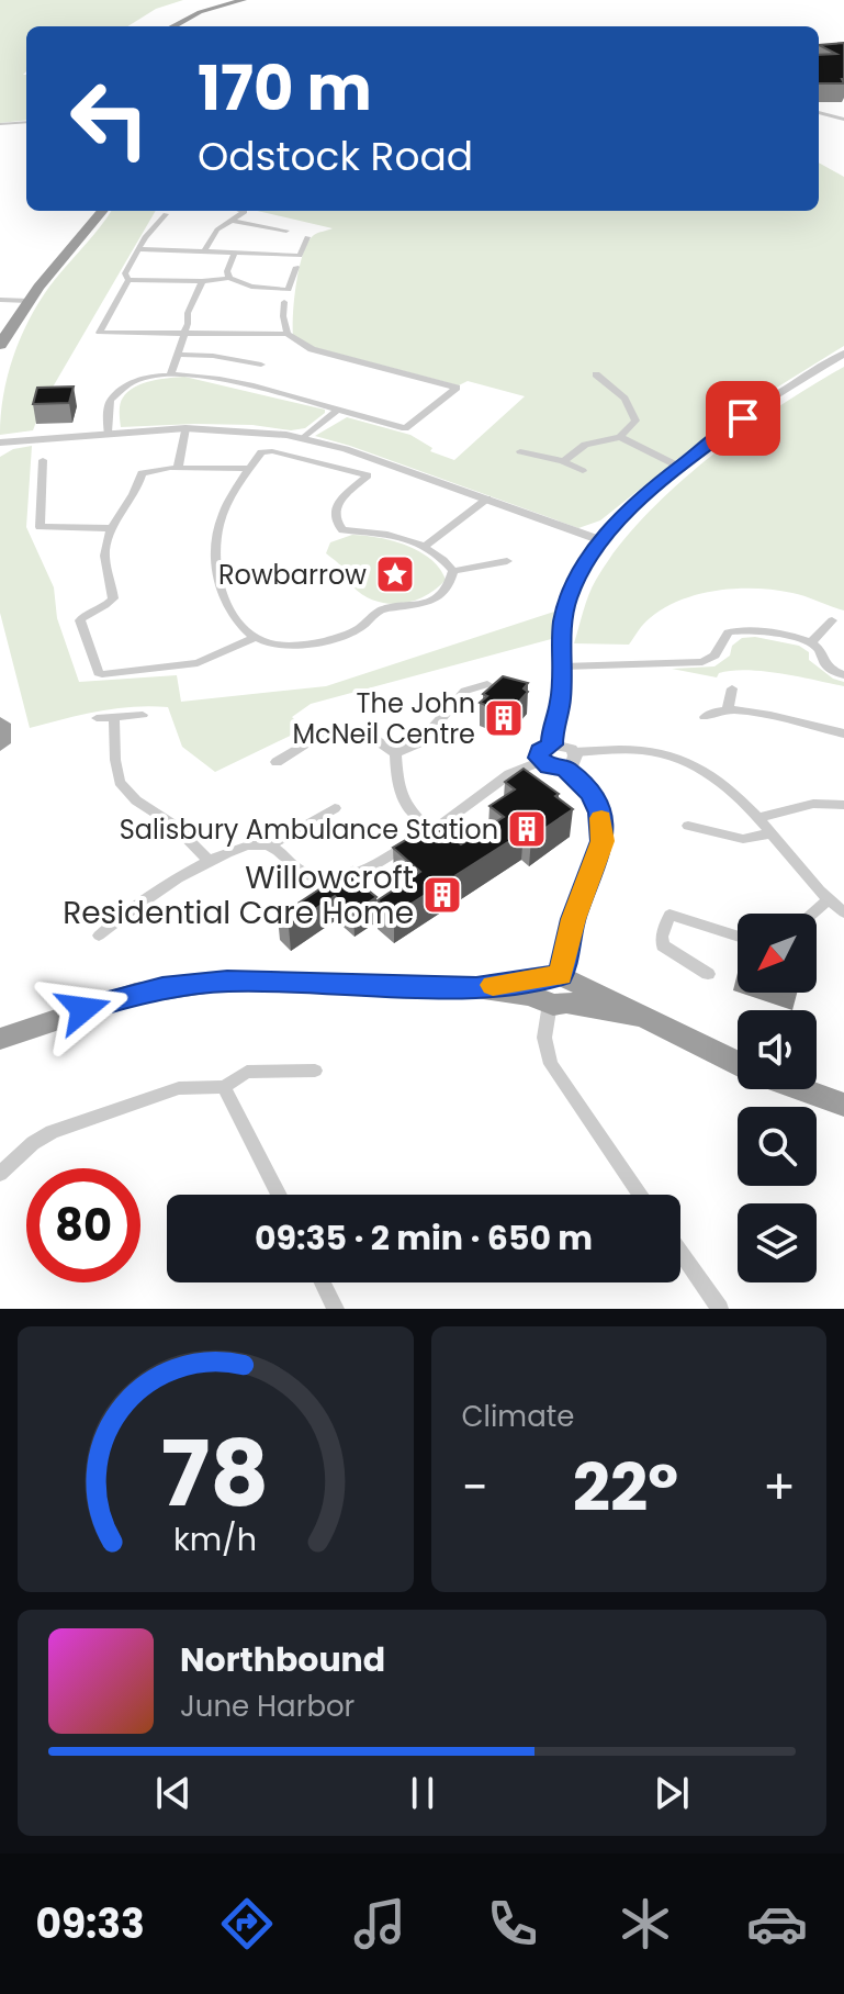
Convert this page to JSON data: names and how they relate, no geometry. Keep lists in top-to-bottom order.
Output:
{
  "places": {
    "place": ["Rowbarrow"],
    "building": ["The John McNeil Centre", "Salisbury Ambulance Station", "Willowcroft Residential Care Home"]
  },
  "north": "bottom left",
  "page": {
    "turn": ["170 m", "Odstock Road"],
    "limit": "80",
    "trip": "09:35 · 2 min · 650 m",
    "tile": "Climate",
    "heat": ["−", "22°", "+"],
    "song": ["Northbound", "June Harbor"],
    "tabs": "09:33",
    "gauge": ["78", "km/h"]
  }
}
